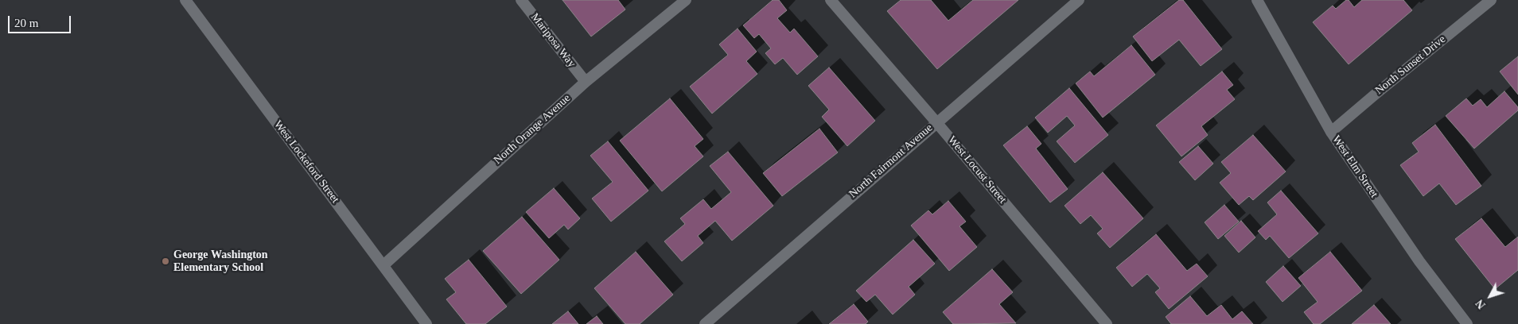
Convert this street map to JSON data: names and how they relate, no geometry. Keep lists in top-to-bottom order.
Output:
{
  "streets": {
    "street": [
      "Mariposa Way",
      "North Sunset Drive",
      "North Orange Avenue",
      "North Fairmont Avenue",
      "West Lockeford Street",
      "West Elm Street",
      "West Locust Street"
    ]
  },
  "crossings": [
    ["Mariposa Way", "North Orange Avenue"],
    ["North Sunset Drive", "West Elm Street"],
    ["North Orange Avenue", "West Lockeford Street"],
    ["North Fairmont Avenue", "West Locust Street"]
  ],
  "places": ["George Washington Elementary School"],
  "scale_bar": "20 m",
  "north": "bottom left"
}
